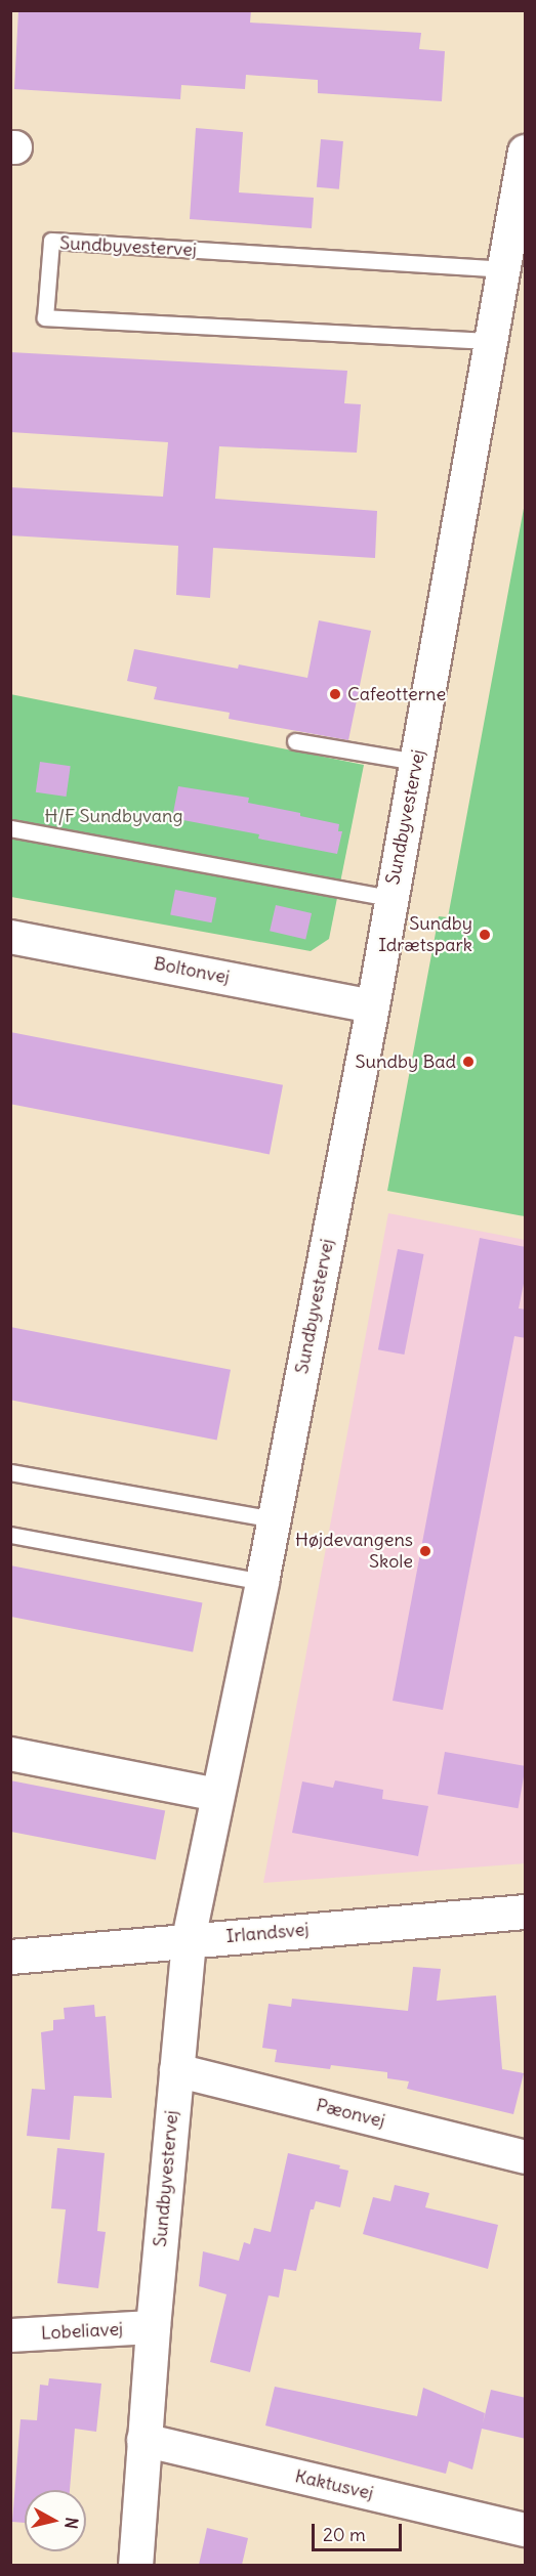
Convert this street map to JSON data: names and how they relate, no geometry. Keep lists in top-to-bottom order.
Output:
{
  "streets": {
    "street": [
      "Sundbyvestervej",
      "Boltonvej",
      "Irlandsvej",
      "Pæonvej",
      "Lobeliavej",
      "Kaktusvej"
    ]
  },
  "crossings": [
    ["Sundbyvestervej", "Boltonvej"],
    ["Sundbyvestervej", "Irlandsvej"],
    ["Sundbyvestervej", "Pæonvej"],
    ["Sundbyvestervej", "Lobeliavej"],
    ["Sundbyvestervej", "Kaktusvej"]
  ],
  "parks": ["H/F Sundbyvang"],
  "places": [
    "Cafeotterne",
    "Sundby Idrætspark",
    "Sundby Bad",
    "Højdevangens Skole"
  ],
  "scale_bar": "20 m",
  "north": "right"
}
